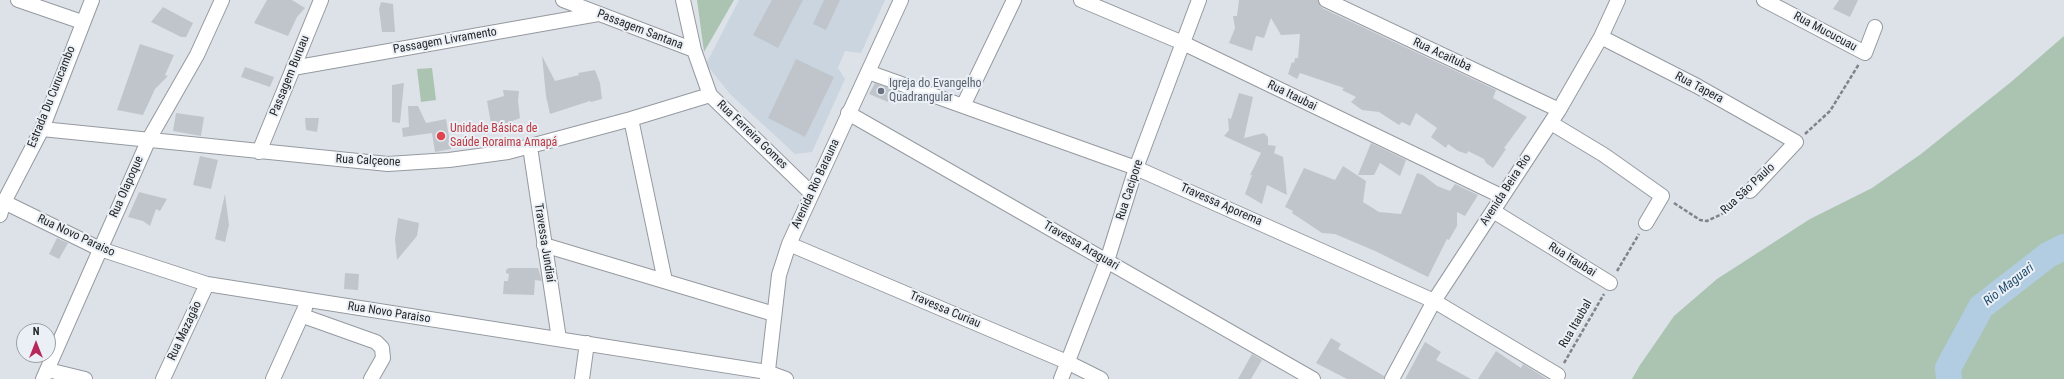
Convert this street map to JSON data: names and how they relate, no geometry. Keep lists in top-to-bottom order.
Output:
{
  "streets": {
    "street": [
      "Passagem Santana",
      "Rua Mucucuau",
      "Passagem Livramento",
      "Rua Acaituba",
      "Passagem Buruau",
      "Rua Tapera",
      "Rua Itaubai",
      "Estrada Du Curucambo",
      "Rua Ferreira Gomes",
      "Rua Calçeone",
      "Avenida Rio Barauna",
      "Rua Olapoque",
      "Rua São Paulo",
      "Rua Cacipore",
      "Avenida Beira Rio",
      "Travessa Aporema",
      "Rua Novo Paraiso",
      "Travessa Jundiaí",
      "Travessa Araguari",
      "Travessa Curiau",
      "Rua Mazagão"
    ],
    "path": ["Rua Itaubal"]
  },
  "crossings": [
    ["Passagem Santana", "Passagem Livramento"],
    ["Passagem Santana", "Rua Ferreira Gomes"],
    ["Passagem Livramento", "Passagem Buruau"],
    ["Rua Acaituba", "Avenida Beira Rio"],
    ["Passagem Buruau", "Rua Calçeone"],
    ["Rua Tapera", "Rua São Paulo"],
    ["Rua Tapera", "Avenida Beira Rio"],
    ["Rua Itaubai", "Rua Cacipore"],
    ["Rua Itaubai", "Avenida Beira Rio"],
    ["Rua Itaubai", "Rua Itaubal"],
    ["Estrada Du Curucambo", "Rua Calçeone"],
    ["Estrada Du Curucambo", "Rua Novo Paraiso"],
    ["Rua Ferreira Gomes", "Rua Calçeone"],
    ["Rua Ferreira Gomes", "Avenida Rio Barauna"],
    ["Rua Calçeone", "Rua Olapoque"],
    ["Rua Calçeone", "Travessa Jundiaí"],
    ["Avenida Rio Barauna", "Travessa Aporema"],
    ["Avenida Rio Barauna", "Rua Novo Paraiso"],
    ["Avenida Rio Barauna", "Travessa Araguari"],
    ["Avenida Rio Barauna", "Travessa Curiau"],
    ["Rua Olapoque", "Rua Novo Paraiso"],
    ["Rua Cacipore", "Travessa Aporema"],
    ["Rua Cacipore", "Travessa Araguari"],
    ["Rua Cacipore", "Travessa Curiau"],
    ["Avenida Beira Rio", "Travessa Aporema"],
    ["Travessa Aporema", "Rua Itaubal"],
    ["Rua Novo Paraiso", "Travessa Jundiaí"],
    ["Rua Novo Paraiso", "Rua Mazagão"]
  ],
  "water": ["Rio Maguari"],
  "places": ["Igreja do Evangelho Quadrangular", "Unidade Básica de Saúde Roraima Amapá"],
  "north": "top"
}
